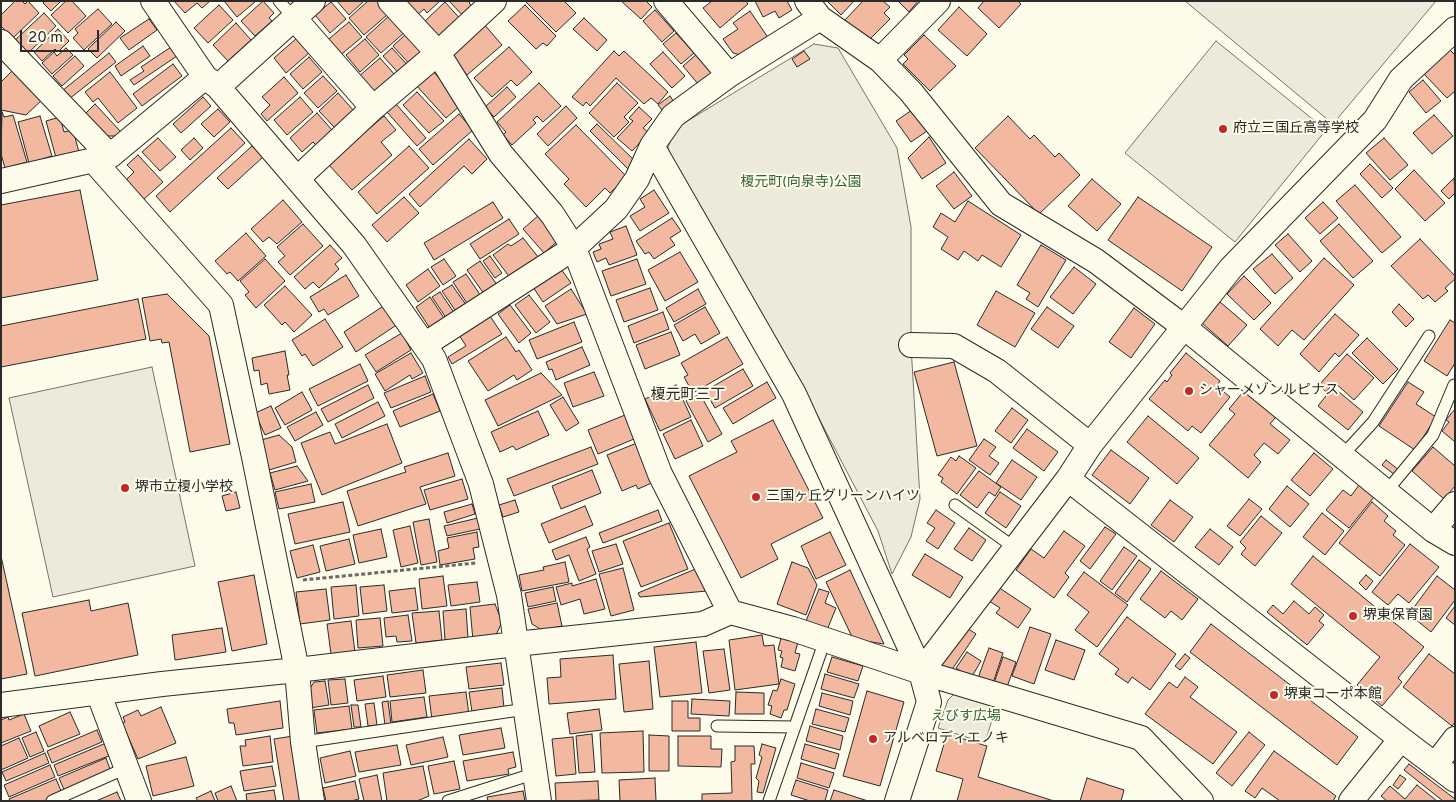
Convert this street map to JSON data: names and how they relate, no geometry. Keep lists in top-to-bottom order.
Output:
{
  "districts": ["榎元町三丁"],
  "parks": ["榎元町(向泉寺)公園", "えびす広場"],
  "places": [
    "府立三国丘高等学校",
    "シャーメゾンルピナス",
    "堺市立榎小学校",
    "三国ヶ丘グリーンハイツ",
    "堺東保育園",
    "堺東コーポ本館",
    "アルベロディエノキ"
  ],
  "scale_bar": "20 m"
}
